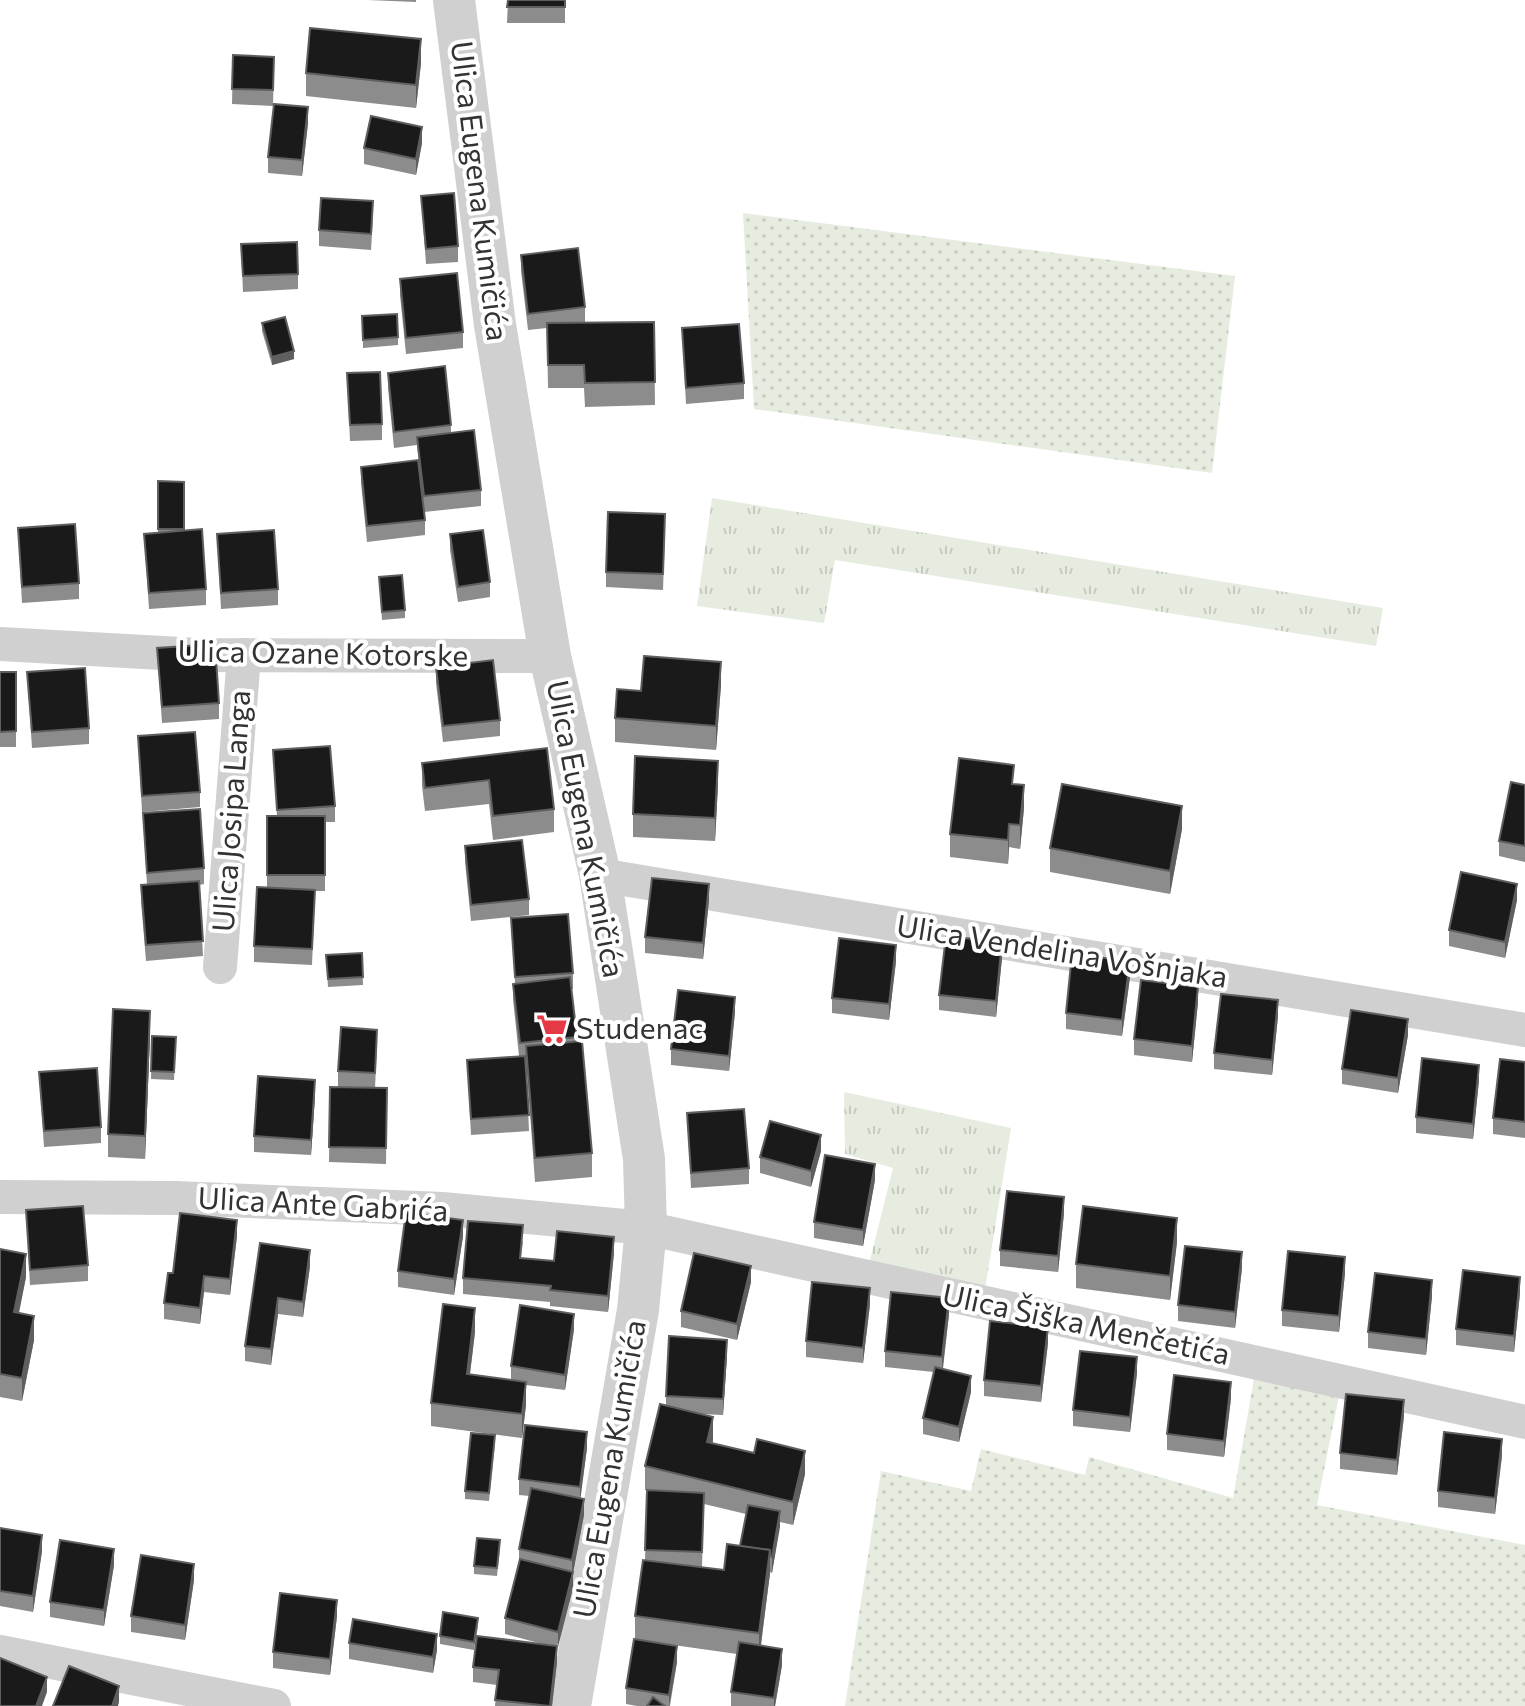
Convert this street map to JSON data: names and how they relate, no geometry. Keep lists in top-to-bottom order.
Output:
{
  "streets": {
    "street": [
      "Ulica Eugena Kumičića",
      "Ulica Ozane Kotorske",
      "Ulica Josipa Langa",
      "Ulica Vendelina Vošnjaka",
      "Ulica Ante Gabrića",
      "Ulica Šiška Menčetića"
    ]
  },
  "crossings": [
    ["Ulica Eugena Kumičića", "Ulica Ozane Kotorske"],
    ["Ulica Eugena Kumičića", "Ulica Vendelina Vošnjaka"],
    ["Ulica Eugena Kumičića", "Ulica Ante Gabrića"],
    ["Ulica Eugena Kumičića", "Ulica Šiška Menčetića"],
    ["Ulica Ozane Kotorske", "Ulica Josipa Langa"],
    ["Ulica Ante Gabrića", "Ulica Šiška Menčetića"]
  ],
  "places": {
    "supermarket": ["Studenac"]
  }
}
